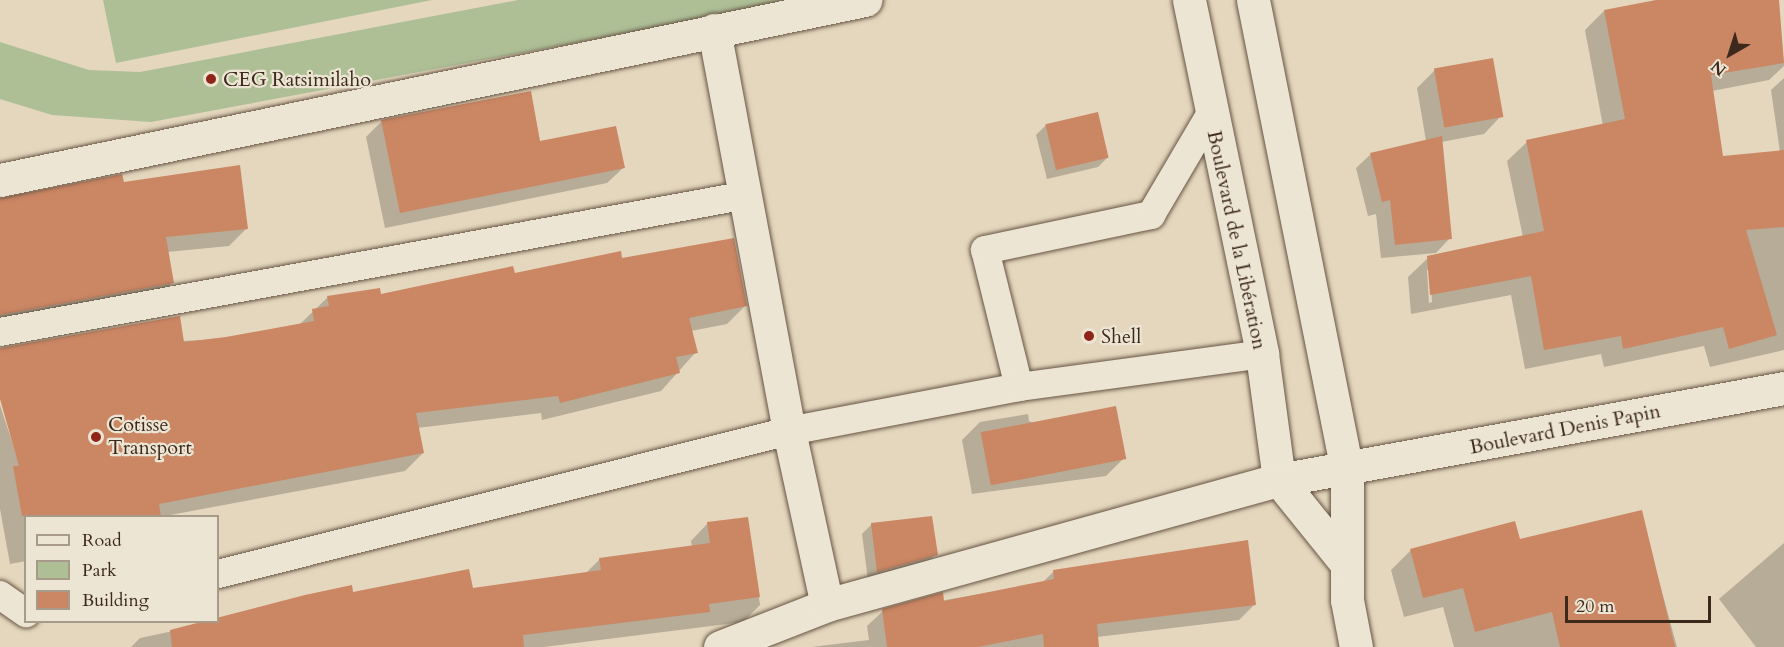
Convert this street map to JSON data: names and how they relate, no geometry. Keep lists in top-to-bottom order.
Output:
{
  "streets": {
    "street": ["Boulevard de la Libération", "Boulevard Denis Papin"]
  },
  "crossings": [
    ["Boulevard de la Libération", "Boulevard Denis Papin"]
  ],
  "places": ["CEG Ratsimilaho", "Shell", "Cotisse Transport"],
  "legend": ["Road", "Park", "Building"],
  "scale_bar": "20 m",
  "north": "bottom left"
}
